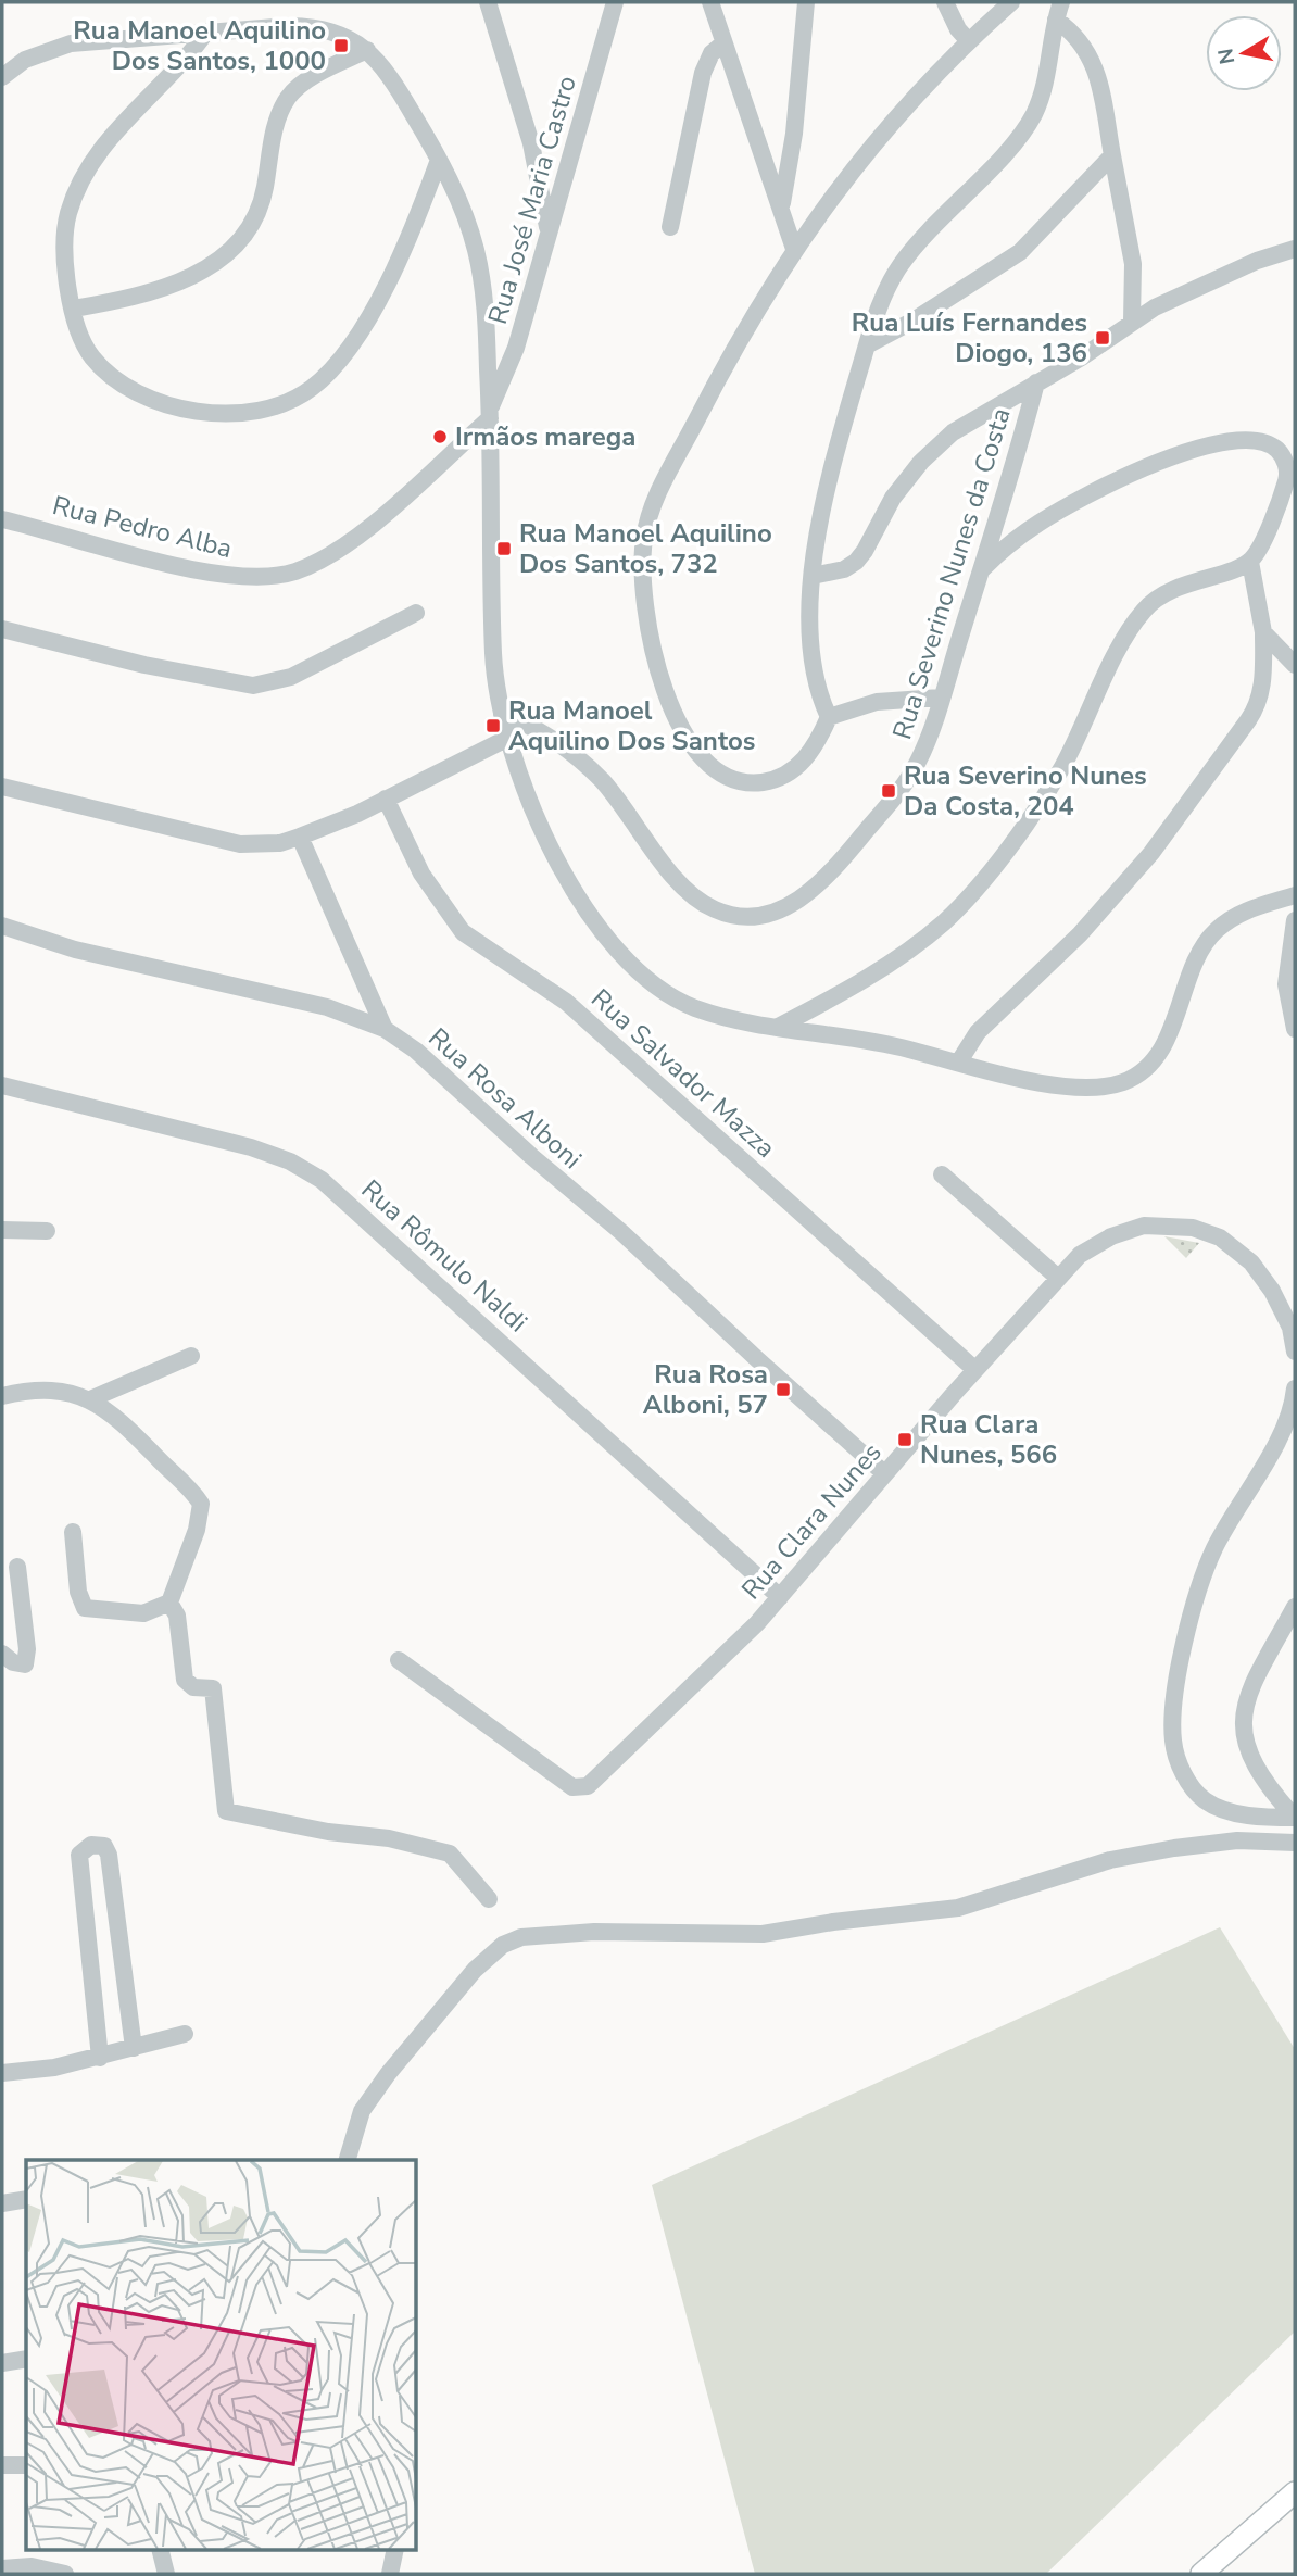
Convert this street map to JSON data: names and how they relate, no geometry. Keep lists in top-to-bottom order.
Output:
{
  "streets": {
    "street": [
      "Rua José Maria Castro",
      "Rua Pedro Alba",
      "Rua Severino Nunes da Costa",
      "Rua Salvador Mazza",
      "Rua Rosa Alboni",
      "Rua Rômulo Naldi",
      "Rua Clara Nunes"
    ]
  },
  "crossings": [
    ["Rua José Maria Castro", "Rua Pedro Alba"],
    ["Rua Salvador Mazza", "Rua Clara Nunes"],
    ["Rua Rosa Alboni", "Rua Clara Nunes"],
    ["Rua Rômulo Naldi", "Rua Clara Nunes"]
  ],
  "places": {
    "transit": [
      "Rua Manoel Aquilino Dos Santos, 1000",
      "Rua Luís Fernandes Diogo, 136",
      "Rua Manoel Aquilino Dos Santos, 732",
      "Rua Manoel Aquilino Dos Santos",
      "Rua Severino Nunes Da Costa, 204",
      "Rua Rosa Alboni, 57",
      "Rua Clara Nunes, 566"
    ],
    "other": ["Irmãos marega"]
  },
  "north": "left"
}
